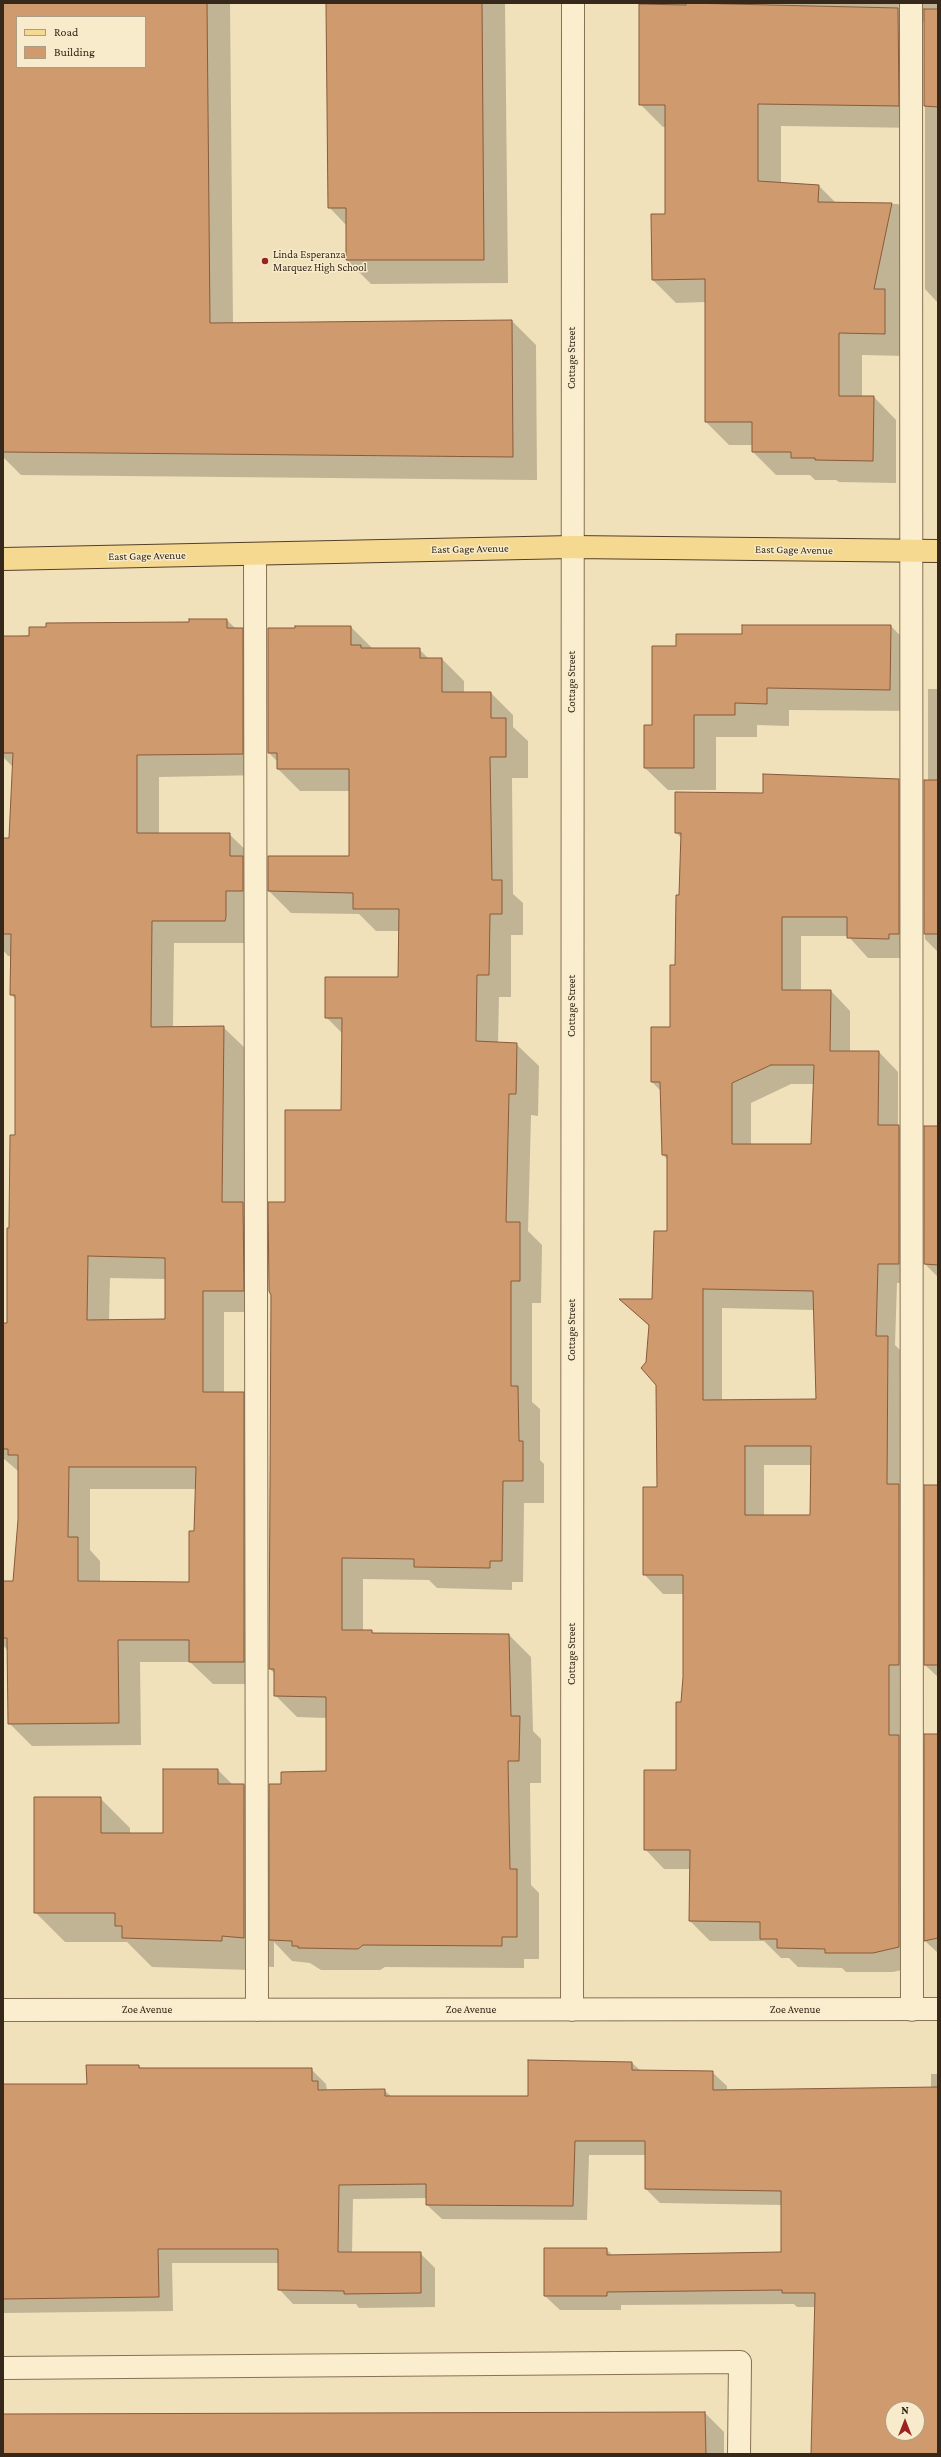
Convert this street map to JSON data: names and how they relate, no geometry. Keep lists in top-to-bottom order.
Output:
{
  "streets": {
    "main road": ["East Gage Avenue"],
    "street": ["Cottage Street", "Zoe Avenue"]
  },
  "crossings": [
    ["Cottage Street", "East Gage Avenue"],
    ["Cottage Street", "Zoe Avenue"]
  ],
  "places": ["Linda Esperanza Marquez High School"],
  "legend": ["Road", "Building"],
  "north": "top"
}
